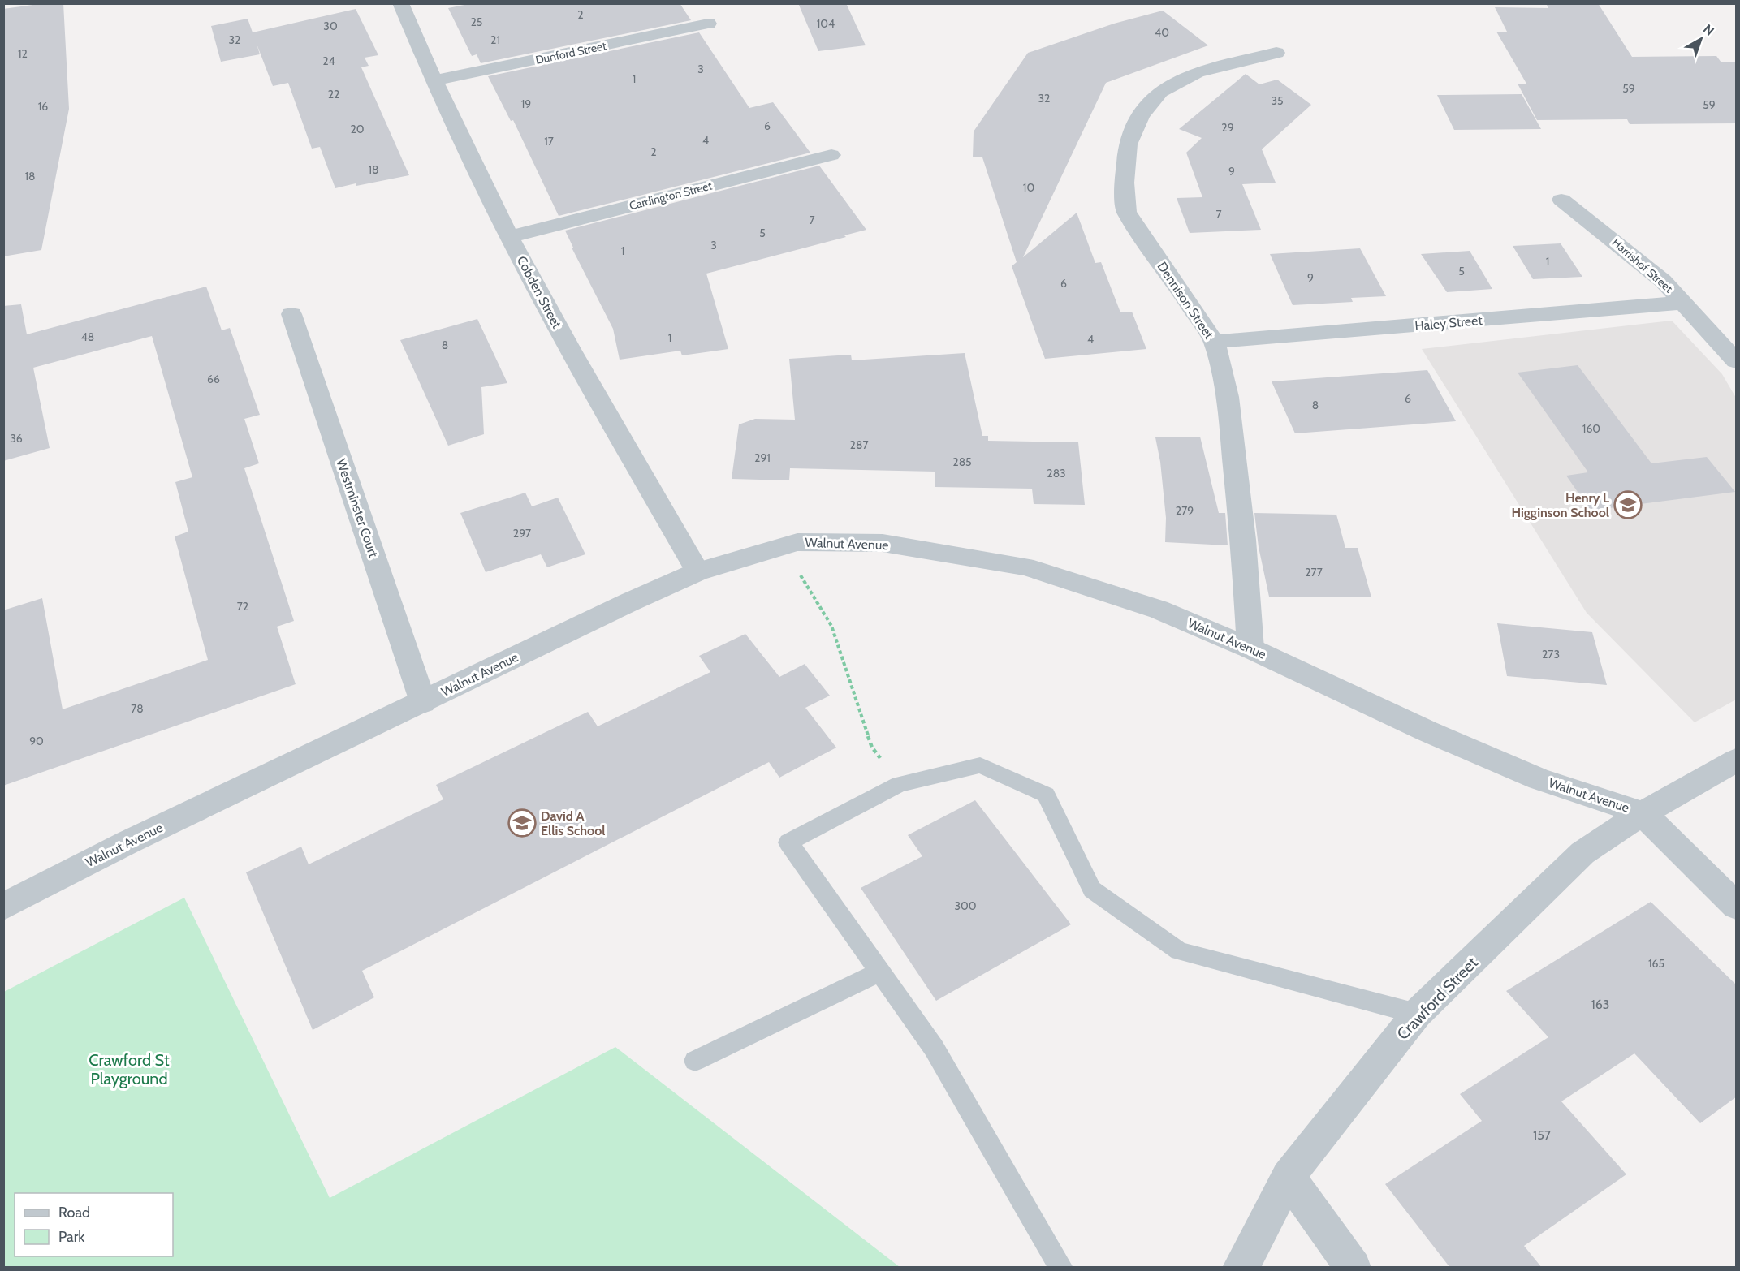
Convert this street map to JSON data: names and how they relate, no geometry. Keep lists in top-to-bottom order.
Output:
{
  "streets": {
    "street": [
      "Dunford Street",
      "Cardington Street",
      "Harrishof Street",
      "Cobden Street",
      "Dennison Street",
      "Haley Street",
      "Westminster Court",
      "Walnut Avenue",
      "Crawford Street"
    ]
  },
  "crossings": [
    ["Dunford Street", "Cobden Street"],
    ["Cardington Street", "Cobden Street"],
    ["Harrishof Street", "Haley Street"],
    ["Cobden Street", "Walnut Avenue"],
    ["Dennison Street", "Haley Street"],
    ["Dennison Street", "Walnut Avenue"],
    ["Westminster Court", "Walnut Avenue"],
    ["Walnut Avenue", "Crawford Street"]
  ],
  "parks": ["Crawford St Playground"],
  "places": {
    "school or university": ["Henry L Higginson School", "David A Ellis School"]
  },
  "house_numbers": [
    "2",
    "25",
    "104",
    "30",
    "40",
    "32",
    "21",
    "12",
    "24",
    "3",
    "1",
    "59",
    "22",
    "32",
    "35",
    "19",
    "59",
    "16",
    "6",
    "29",
    "20",
    "4",
    "17",
    "2",
    "18",
    "9",
    "18",
    "10",
    "7",
    "7",
    "5",
    "3",
    "1",
    "1",
    "5",
    "9",
    "6",
    "48",
    "1",
    "4",
    "8",
    "66",
    "6",
    "8",
    "160",
    "36",
    "287",
    "291",
    "285",
    "283",
    "279",
    "297",
    "277",
    "72",
    "273",
    "78",
    "90",
    "300",
    "165",
    "163",
    "157"
  ],
  "legend": ["Road", "Park"],
  "north": "top right"
}
